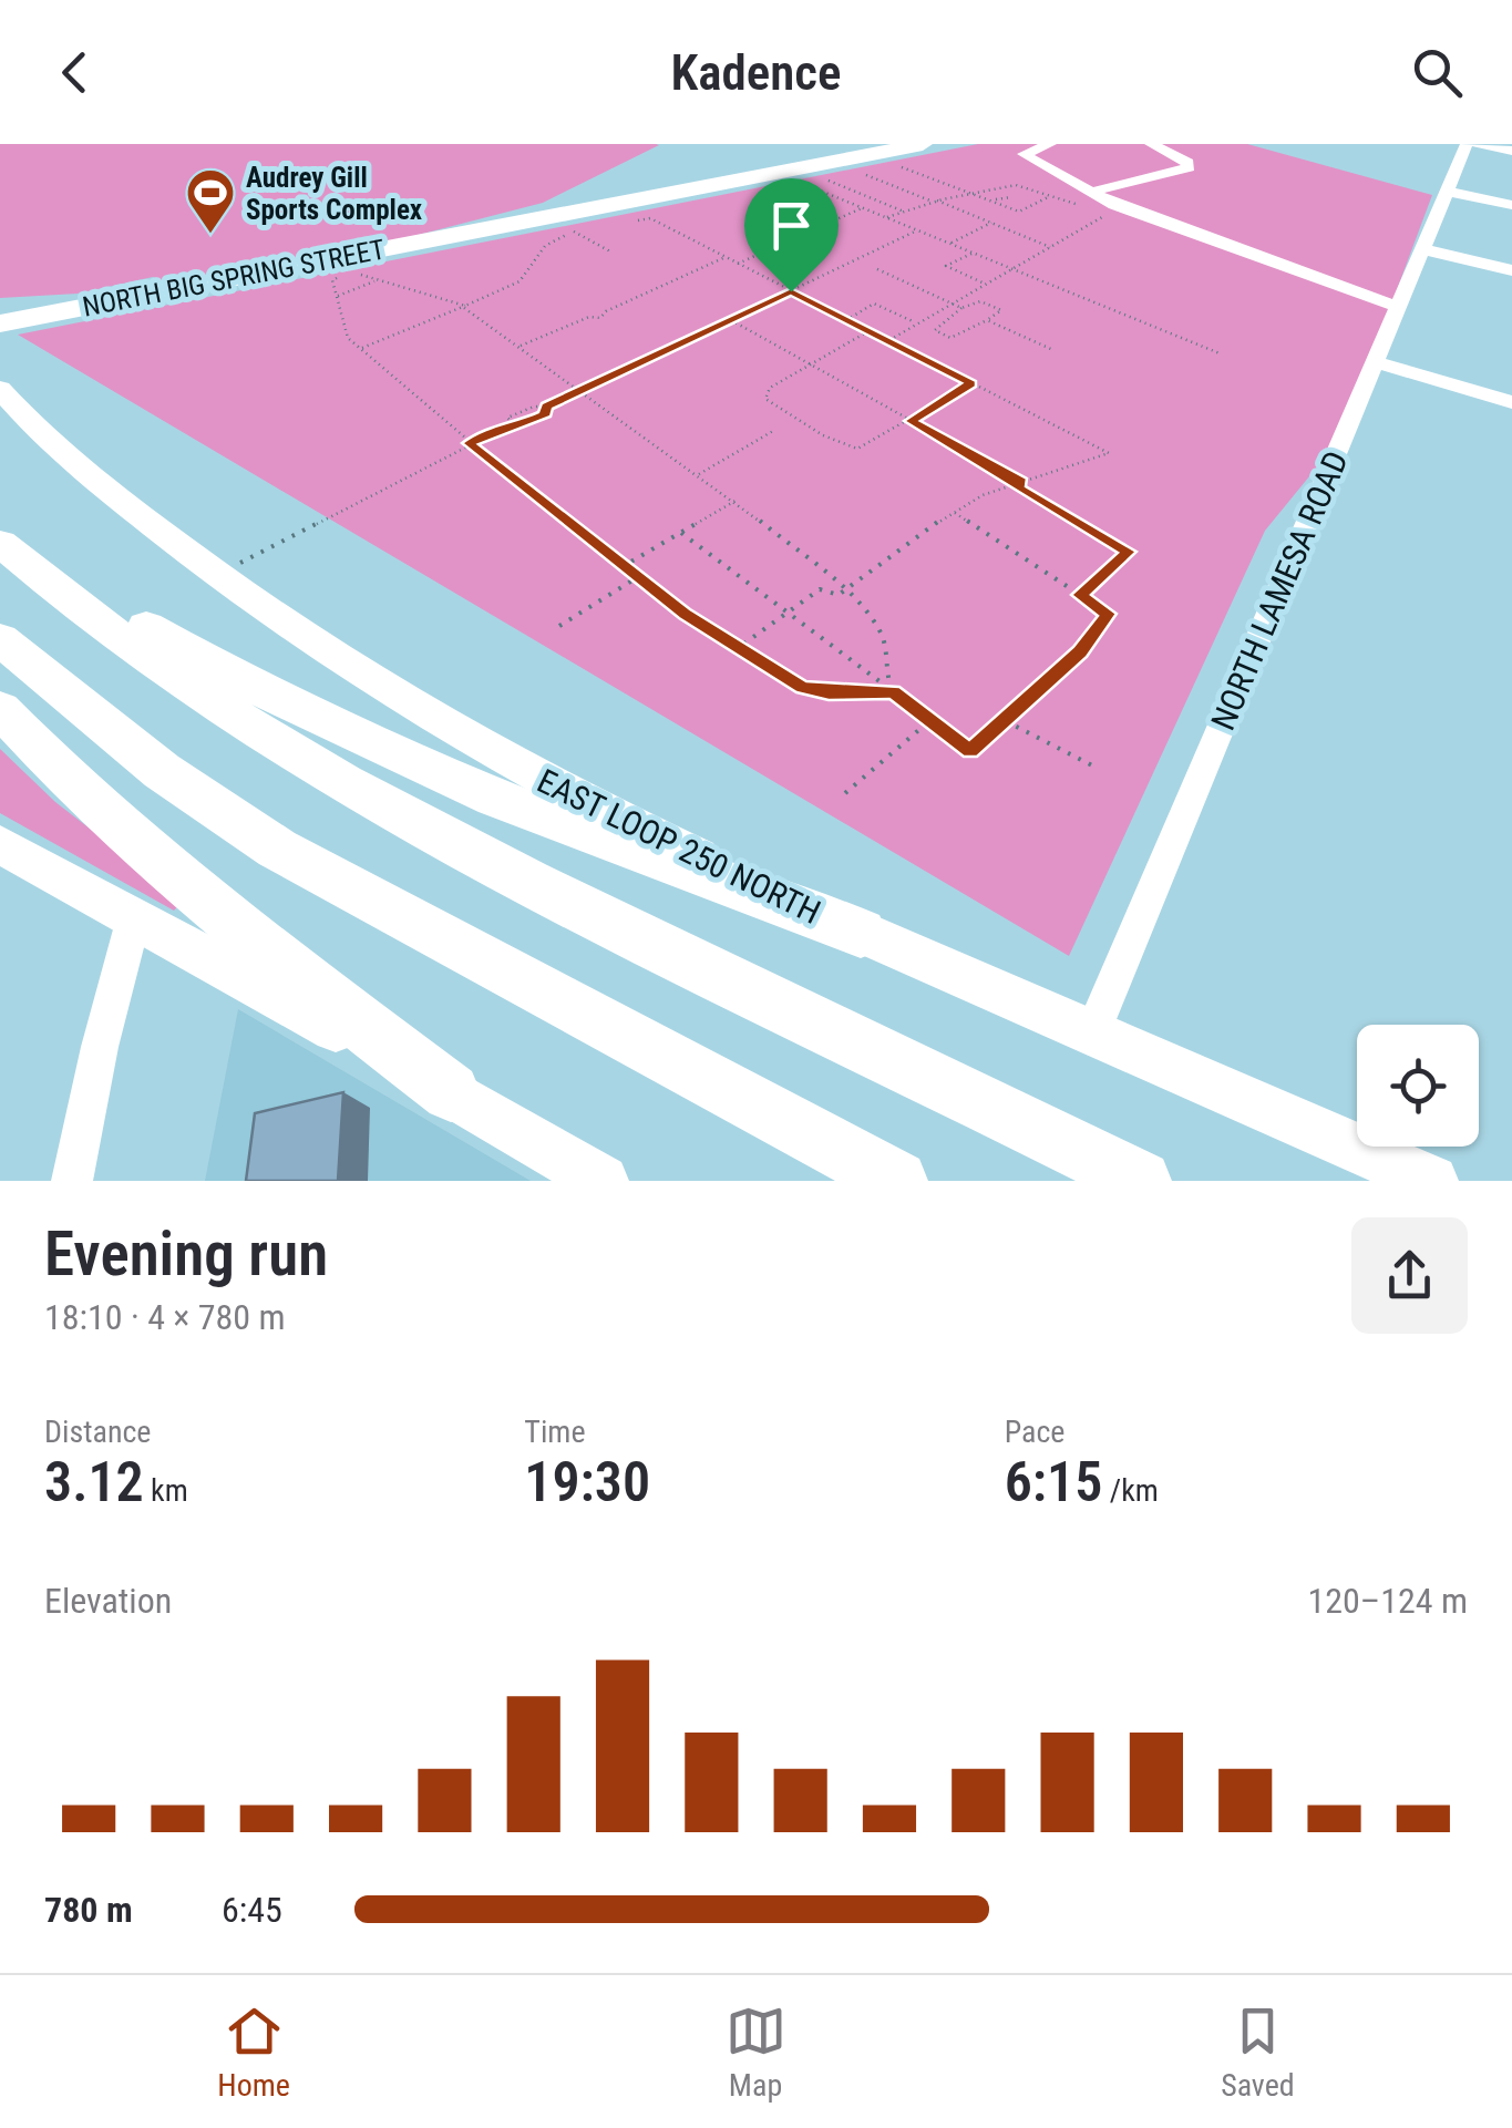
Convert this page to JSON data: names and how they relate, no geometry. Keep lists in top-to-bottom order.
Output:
{
  "streets": {
    "highway": ["NORTH BIG SPRING STREET"],
    "main road": ["EAST LOOP 250 NORTH"],
    "street": ["NORTH LAMESA ROAD"]
  },
  "crossings": [
    ["NORTH LAMESA ROAD", "EAST LOOP 250 NORTH"]
  ],
  "places": {
    "sports": ["Audrey Gill Sports Complex"]
  },
  "page": {
    "header": "Kadence",
    "heading": ["Evening run", "18:10 · 4 × 780 m"],
    "stats": [
      ["Distance", "3.12 km"],
      ["Time", "19:30"],
      ["Pace", "6:15 /km"]
    ],
    "chart": ["Elevation", "120–124 m"],
    "list": [
      {
        "name": "780 m",
        "note": "6:45"
      }
    ],
    "tabs": ["Home", "Map", "Saved"]
  }
}
